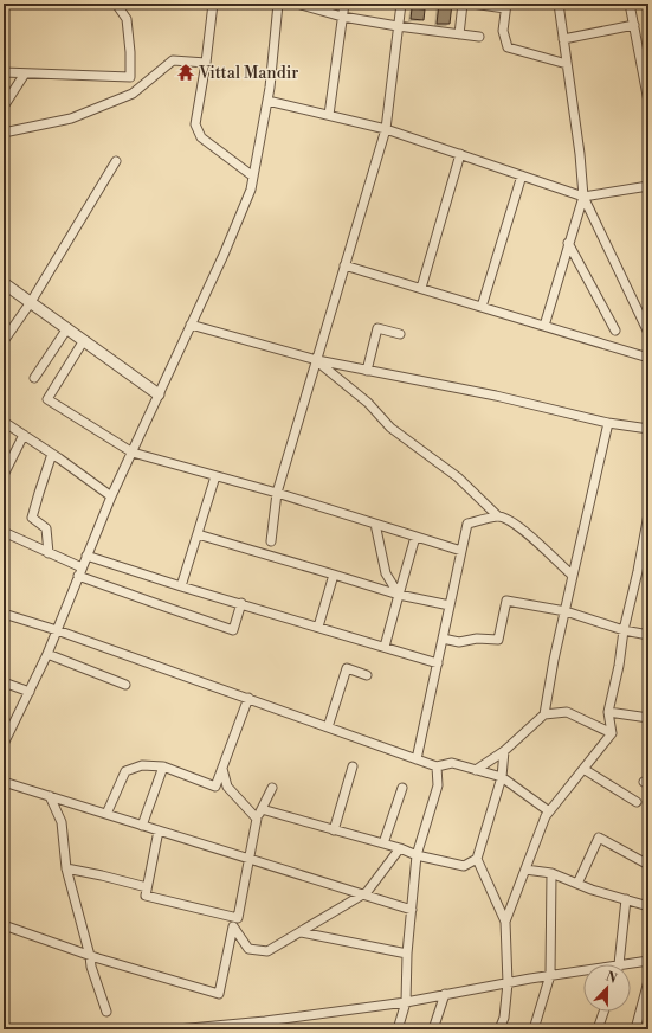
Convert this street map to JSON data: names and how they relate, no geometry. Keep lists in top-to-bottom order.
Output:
{
  "places": {
    "temple": ["Vittal Mandir"]
  },
  "north": "top"
}
